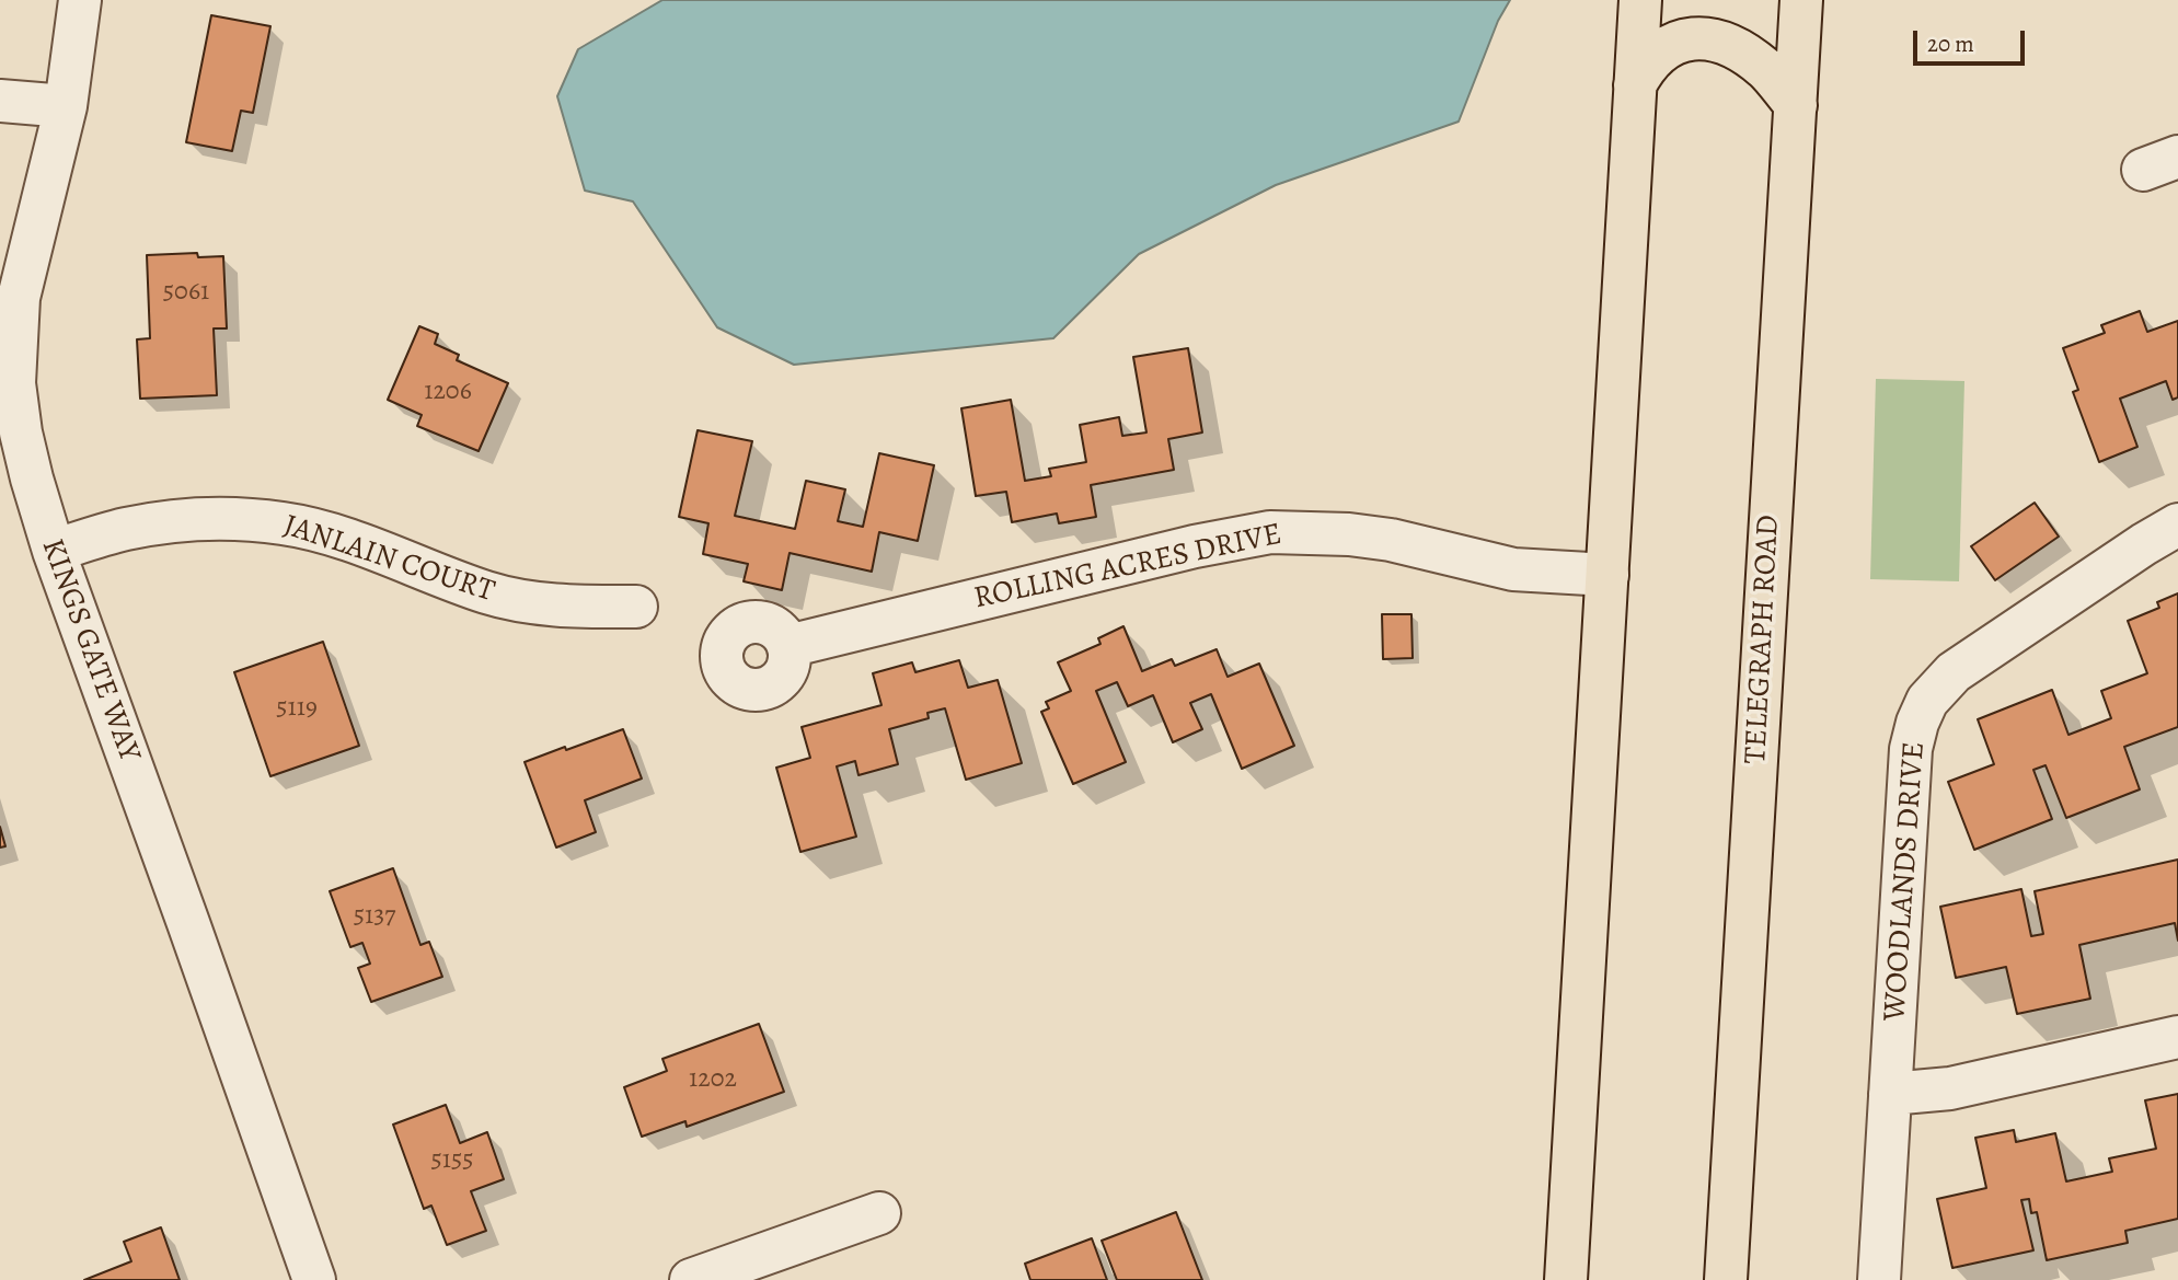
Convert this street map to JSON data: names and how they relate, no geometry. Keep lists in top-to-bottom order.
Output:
{
  "streets": {
    "highway": ["TELEGRAPH ROAD"],
    "street": [
      "JANLAIN COURT",
      "ROLLING ACRES DRIVE",
      "KINGS GATE WAY",
      "WOODLANDS DRIVE"
    ]
  },
  "crossings": [
    ["JANLAIN COURT", "KINGS GATE WAY"]
  ],
  "house_numbers": [
    "5061",
    "1206",
    "5119",
    "5137",
    "1202",
    "5155"
  ],
  "scale_bar": "20 m"
}
